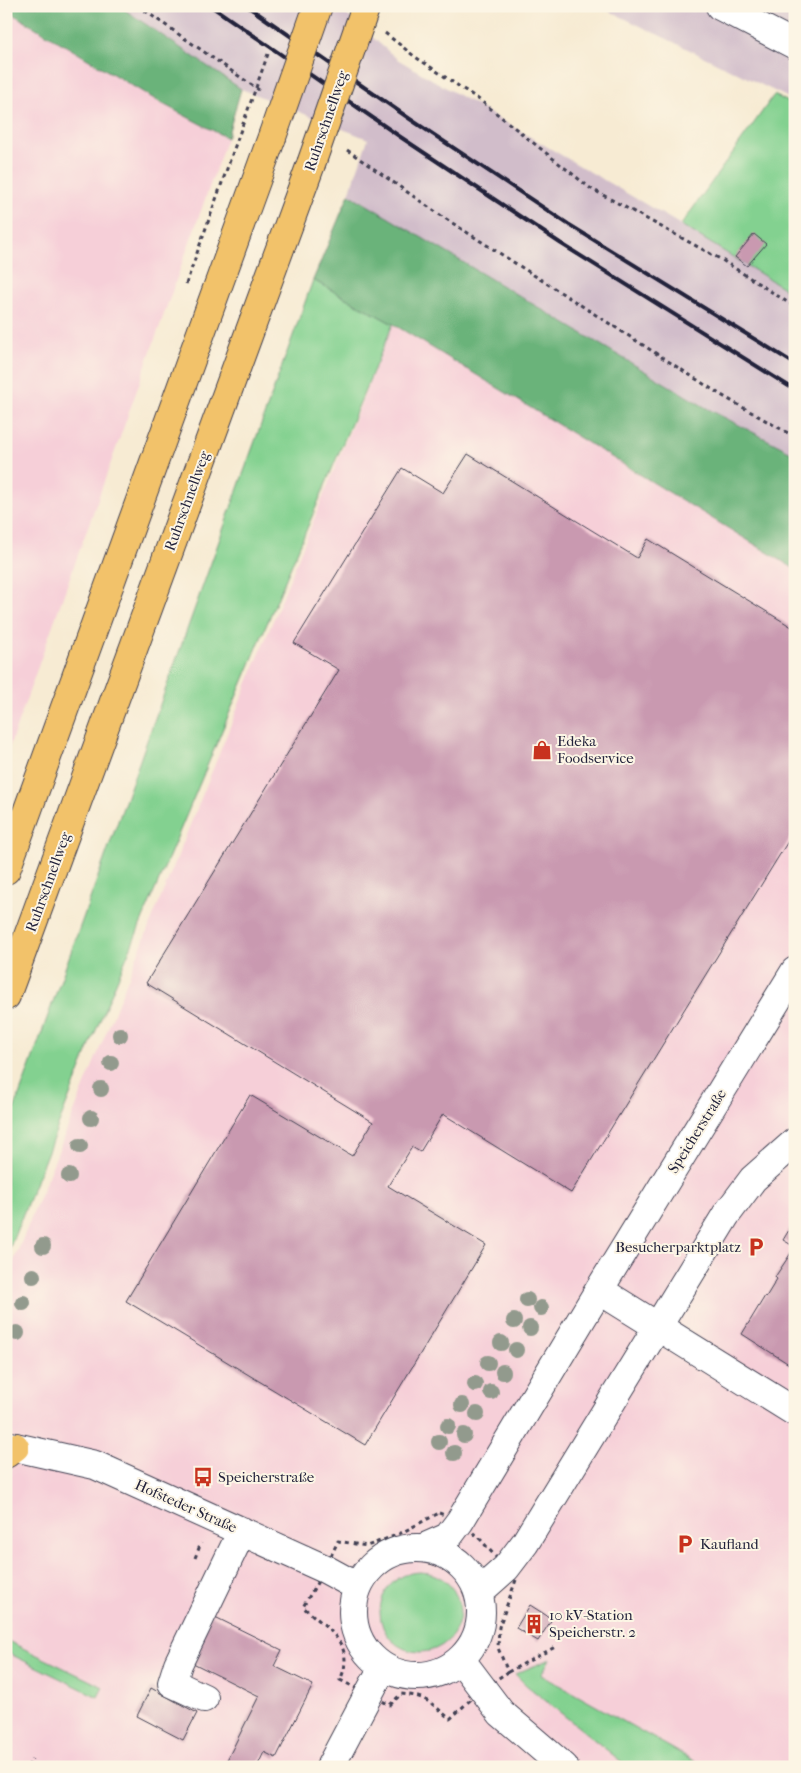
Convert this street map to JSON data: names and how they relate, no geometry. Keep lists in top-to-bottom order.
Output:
{
  "streets": {
    "highway": ["Ruhrschnellweg"],
    "street": ["Speicherstraße", "Hofsteder Straße"]
  },
  "crossings": [
    ["Speicherstraße", "Hofsteder Straße"]
  ],
  "places": {
    "shop": ["Edeka Foodservice"],
    "parking": ["Besucherparktplatz", "Kaufland"],
    "bus stop": ["Speicherstraße"],
    "building": ["10 kV-Station Speicherstr. 2"]
  }
}
